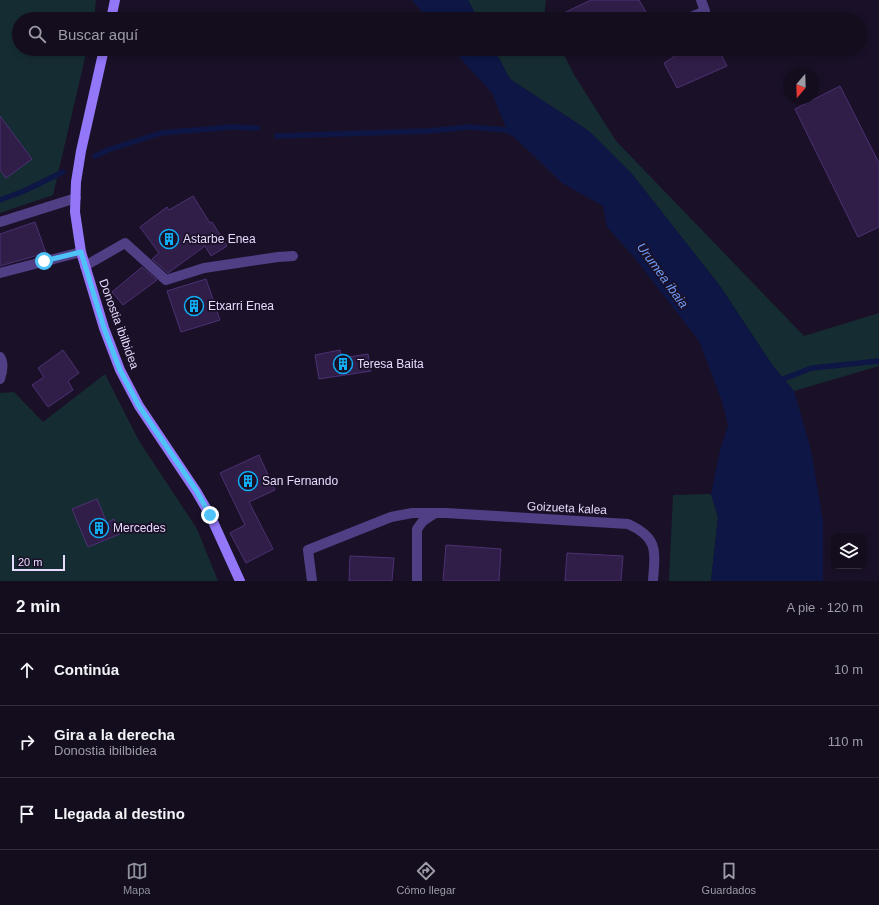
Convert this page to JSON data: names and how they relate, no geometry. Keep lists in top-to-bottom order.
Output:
{
  "streets": {
    "main road": ["Donostia ibilbidea"],
    "street": ["Goizueta kalea"]
  },
  "water": ["Urumea ibaia"],
  "places": {
    "building": [
      "Astarbe Enea",
      "Etxarri Enea",
      "Teresa Baita",
      "San Fernando",
      "Mercedes"
    ]
  },
  "scale_bar": "20 m",
  "north": "bottom",
  "page": {
    "search": "Buscar aquí",
    "scale": "20 m",
    "heading": ["2 min", "A pie · 120 m"],
    "list": [
      ["Continúa", "10 m"],
      ["Gira a la derecha", "Donostia ibilbidea", "110 m"],
      "Llegada al destino"
    ],
    "nav": ["Mapa", "Cómo llegar", "Guardados"]
  }
}
